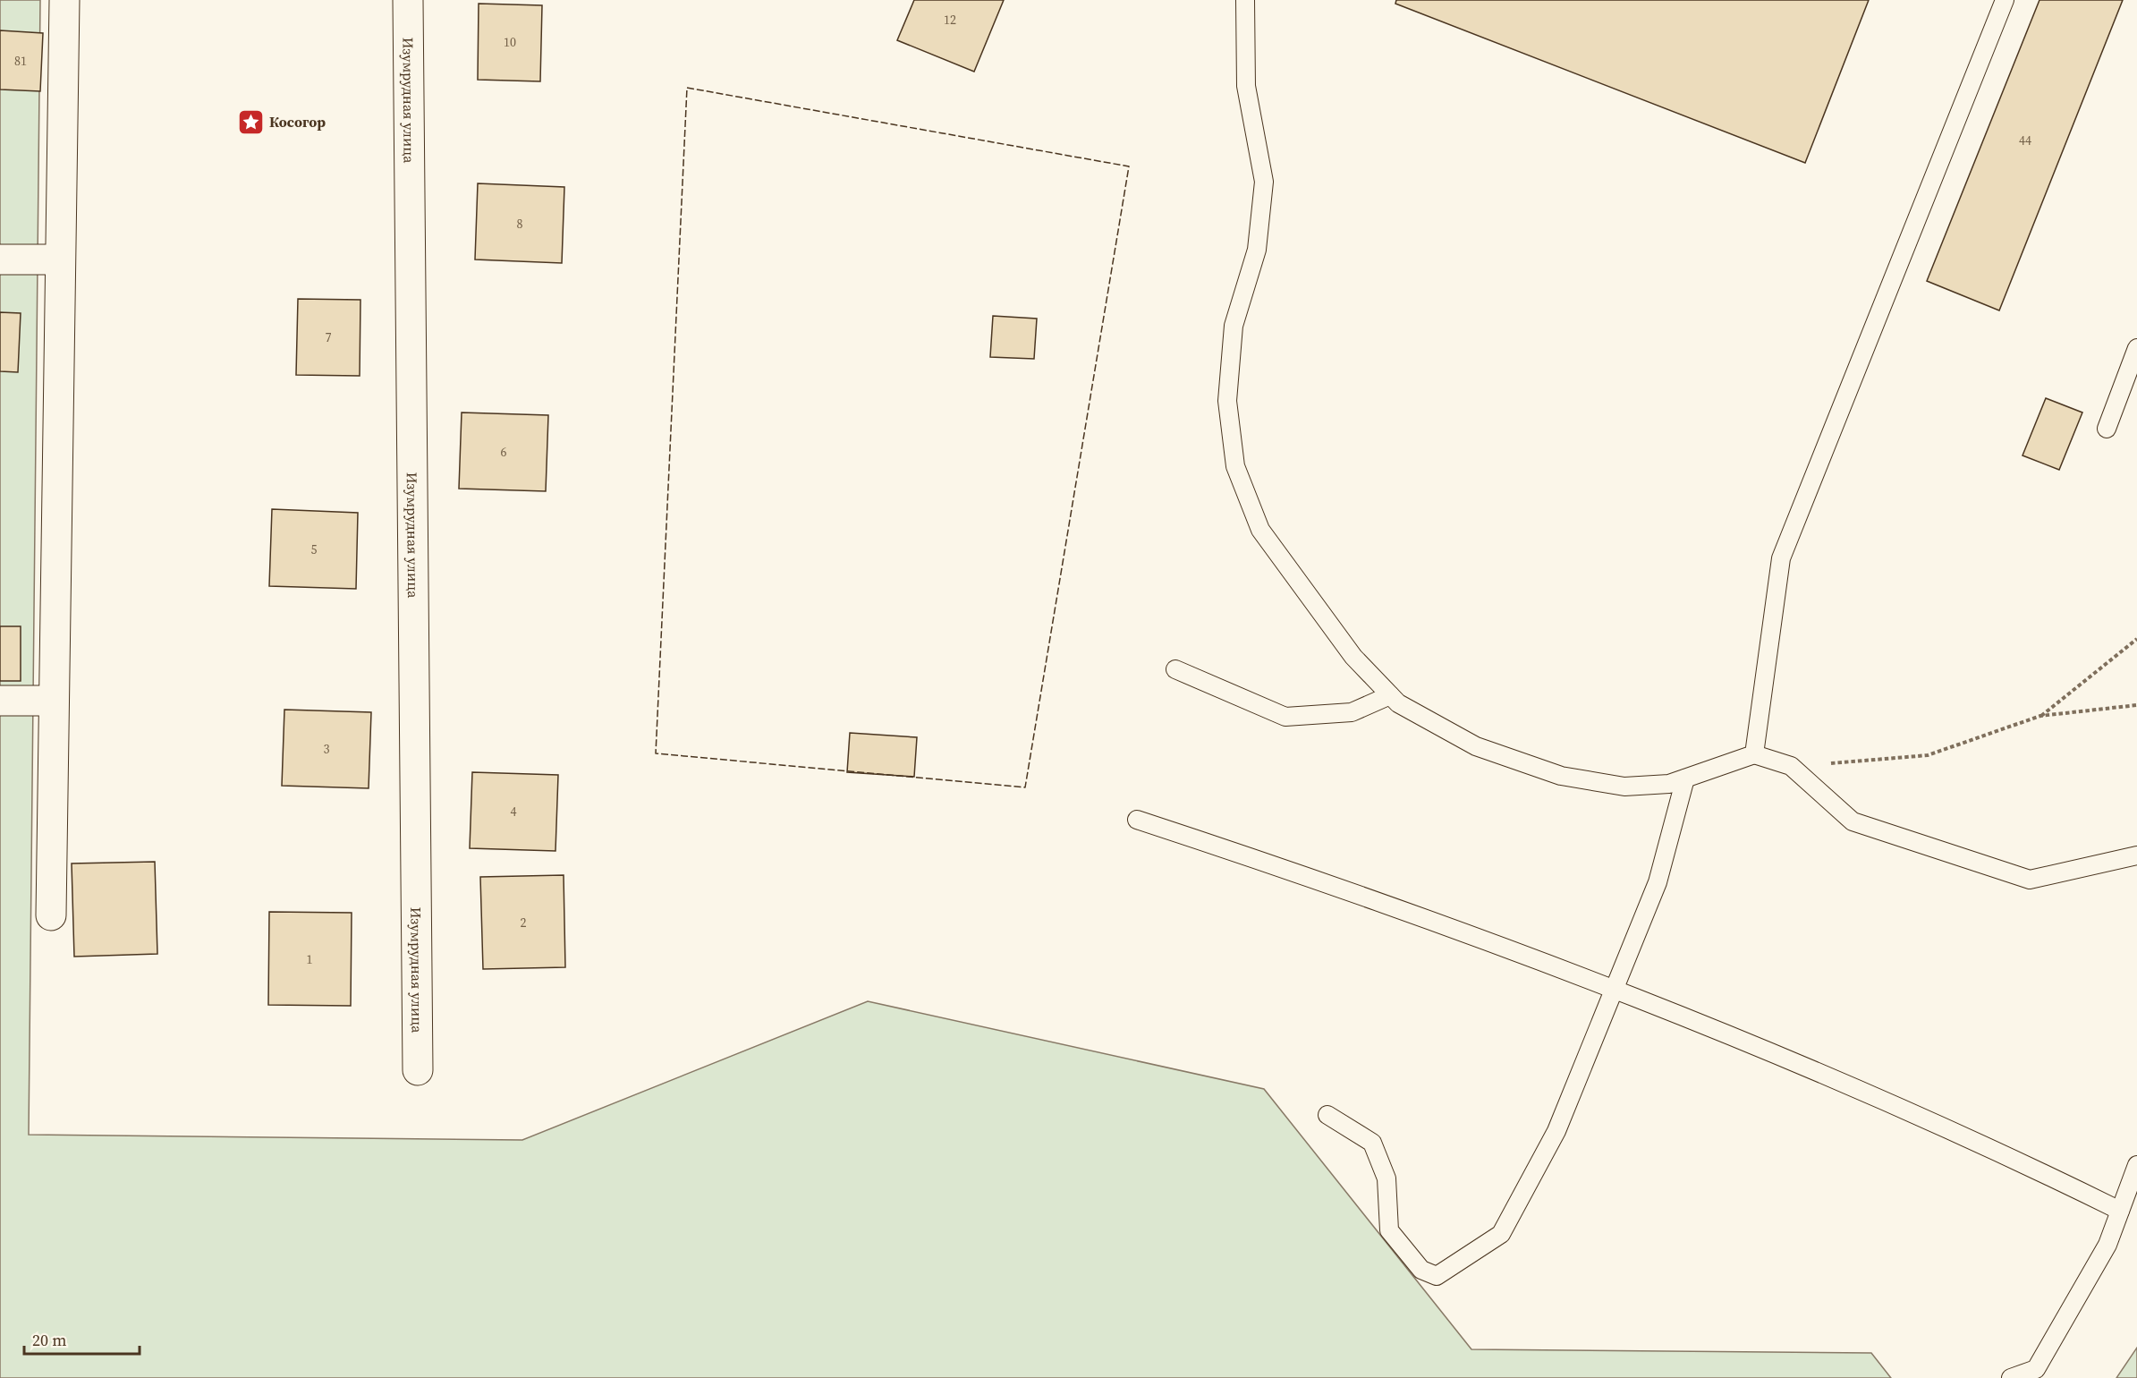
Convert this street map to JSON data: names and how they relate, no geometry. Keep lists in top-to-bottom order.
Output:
{
  "streets": {
    "street": ["Изумрудная улица"]
  },
  "places": {
    "place": ["Косогор"]
  },
  "house_numbers": [
    "12",
    "10",
    "81",
    "44",
    "8",
    "7",
    "6",
    "5",
    "3",
    "4",
    "2",
    "1"
  ],
  "scale_bar": "20 m"
}
